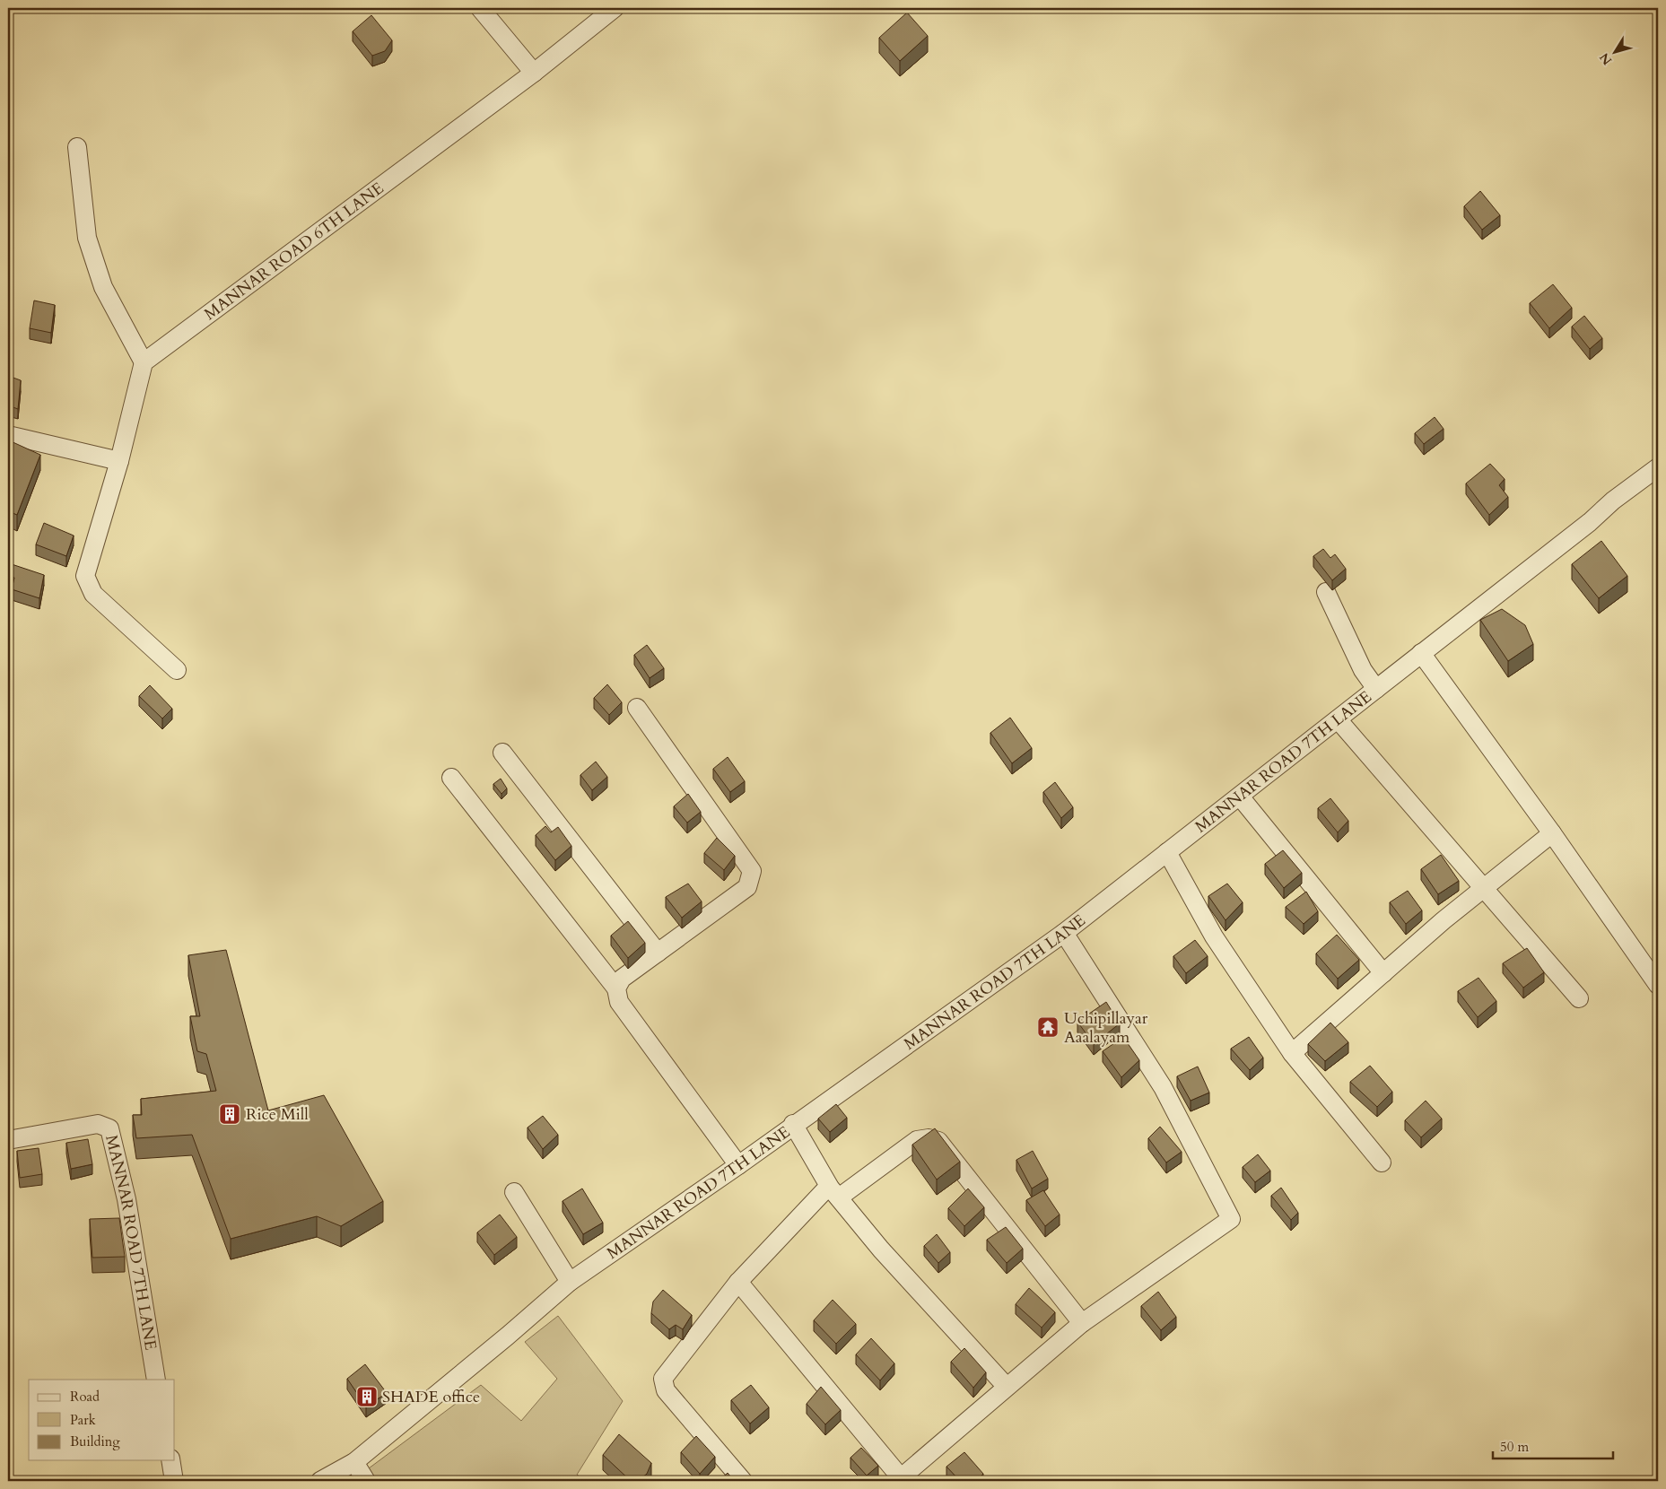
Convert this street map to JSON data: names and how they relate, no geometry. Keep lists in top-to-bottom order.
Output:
{
  "streets": {
    "street": ["MANNAR ROAD 6TH LANE", "MANNAR ROAD 7TH LANE"]
  },
  "places": {
    "temple": ["Uchipillayar Aaalayam"],
    "building": ["Rice Mill", "SHADE office"]
  },
  "legend": ["Road", "Park", "Building"],
  "scale_bar": "50 m",
  "north": "bottom left"
}
